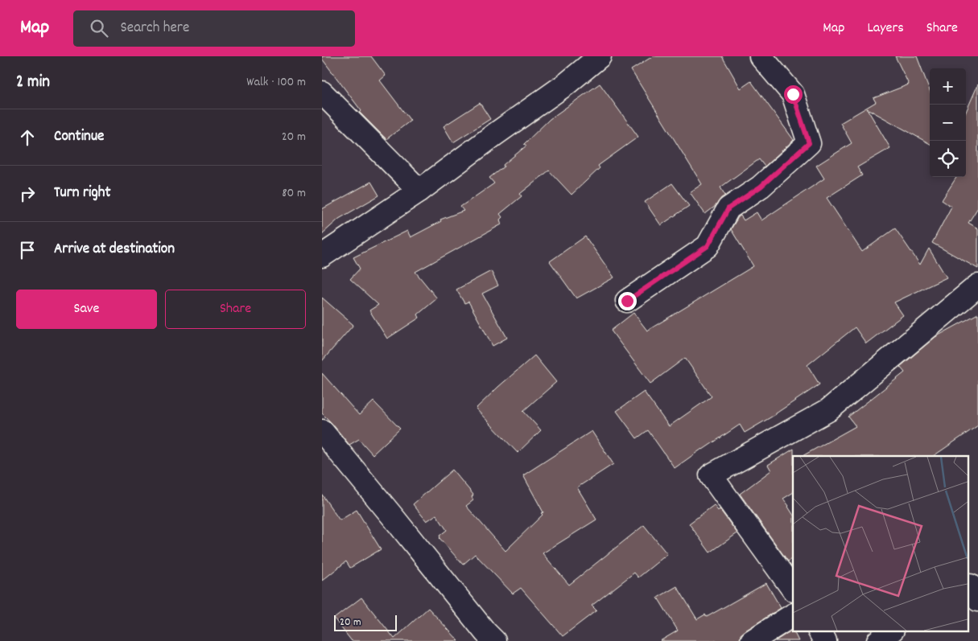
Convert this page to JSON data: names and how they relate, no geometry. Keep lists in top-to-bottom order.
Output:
{
  "scale_bar": "20 m",
  "page": {
    "header": "Map",
    "search": "Search here",
    "nav": ["Map", "Layers", "Share"],
    "heading": ["2 min", "Walk · 100 m"],
    "map_buttons": ["+", "−"],
    "list": [
      ["Continue", "20 m"],
      ["Turn right", "80 m"],
      "Arrive at destination"
    ],
    "buttons": ["Save", "Share"],
    "scale": "20 m"
  }
}
